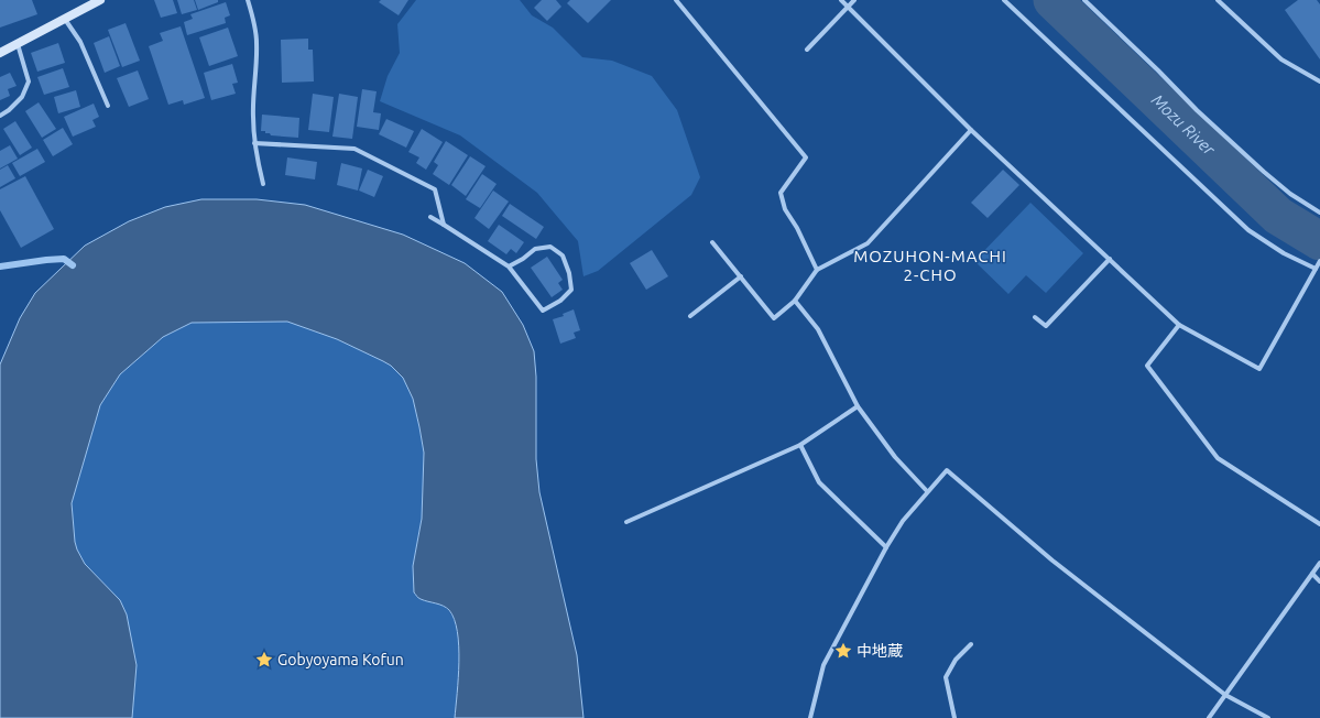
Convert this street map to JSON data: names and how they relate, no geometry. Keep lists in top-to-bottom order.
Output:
{
  "districts": ["MOZUHON-MACHI 2-CHO"],
  "water": ["Mozu River"],
  "places": {
    "place": ["中地蔵", "Gobyoyama Kofun"]
  }
}
